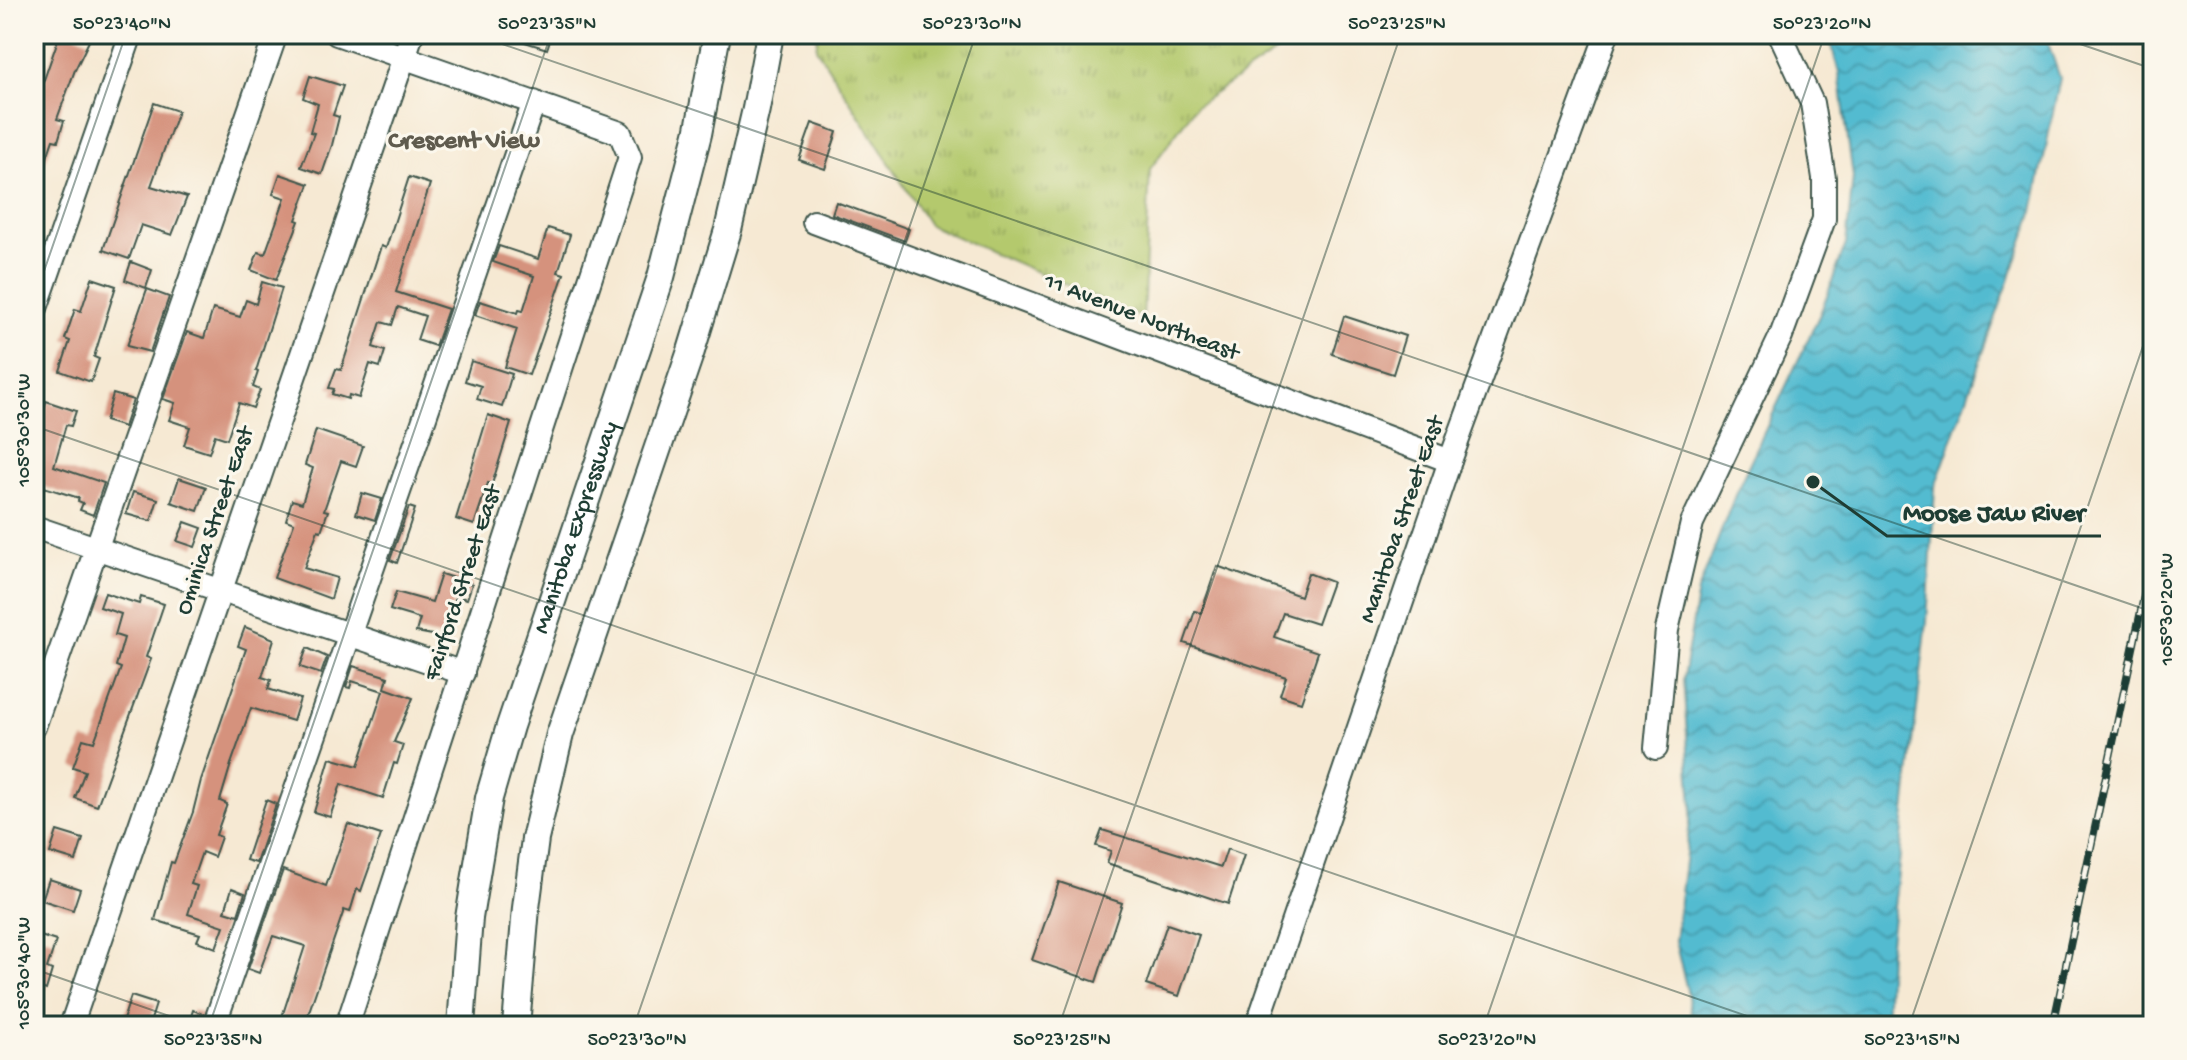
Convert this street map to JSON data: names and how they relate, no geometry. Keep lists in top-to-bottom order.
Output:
{
  "streets": {
    "main road": ["Manitoba Expressway"],
    "street": [
      "11 Avenue Northeast",
      "Manitoba Street East",
      "Ominica Street East",
      "Fairford Street East"
    ]
  },
  "crossings": [
    ["11 Avenue Northeast", "Manitoba Street East"]
  ],
  "districts": ["Crescent View"],
  "places": ["Moose Jaw River"],
  "coordinates": [
    "50°23'40\"N",
    "50°23'35\"N",
    "50°23'30\"N",
    "50°23'25\"N",
    "50°23'20\"N",
    "105°30'30\"W",
    "105°30'20\"W",
    "105°30'40\"W",
    "50°23'15\"N"
  ]
}
